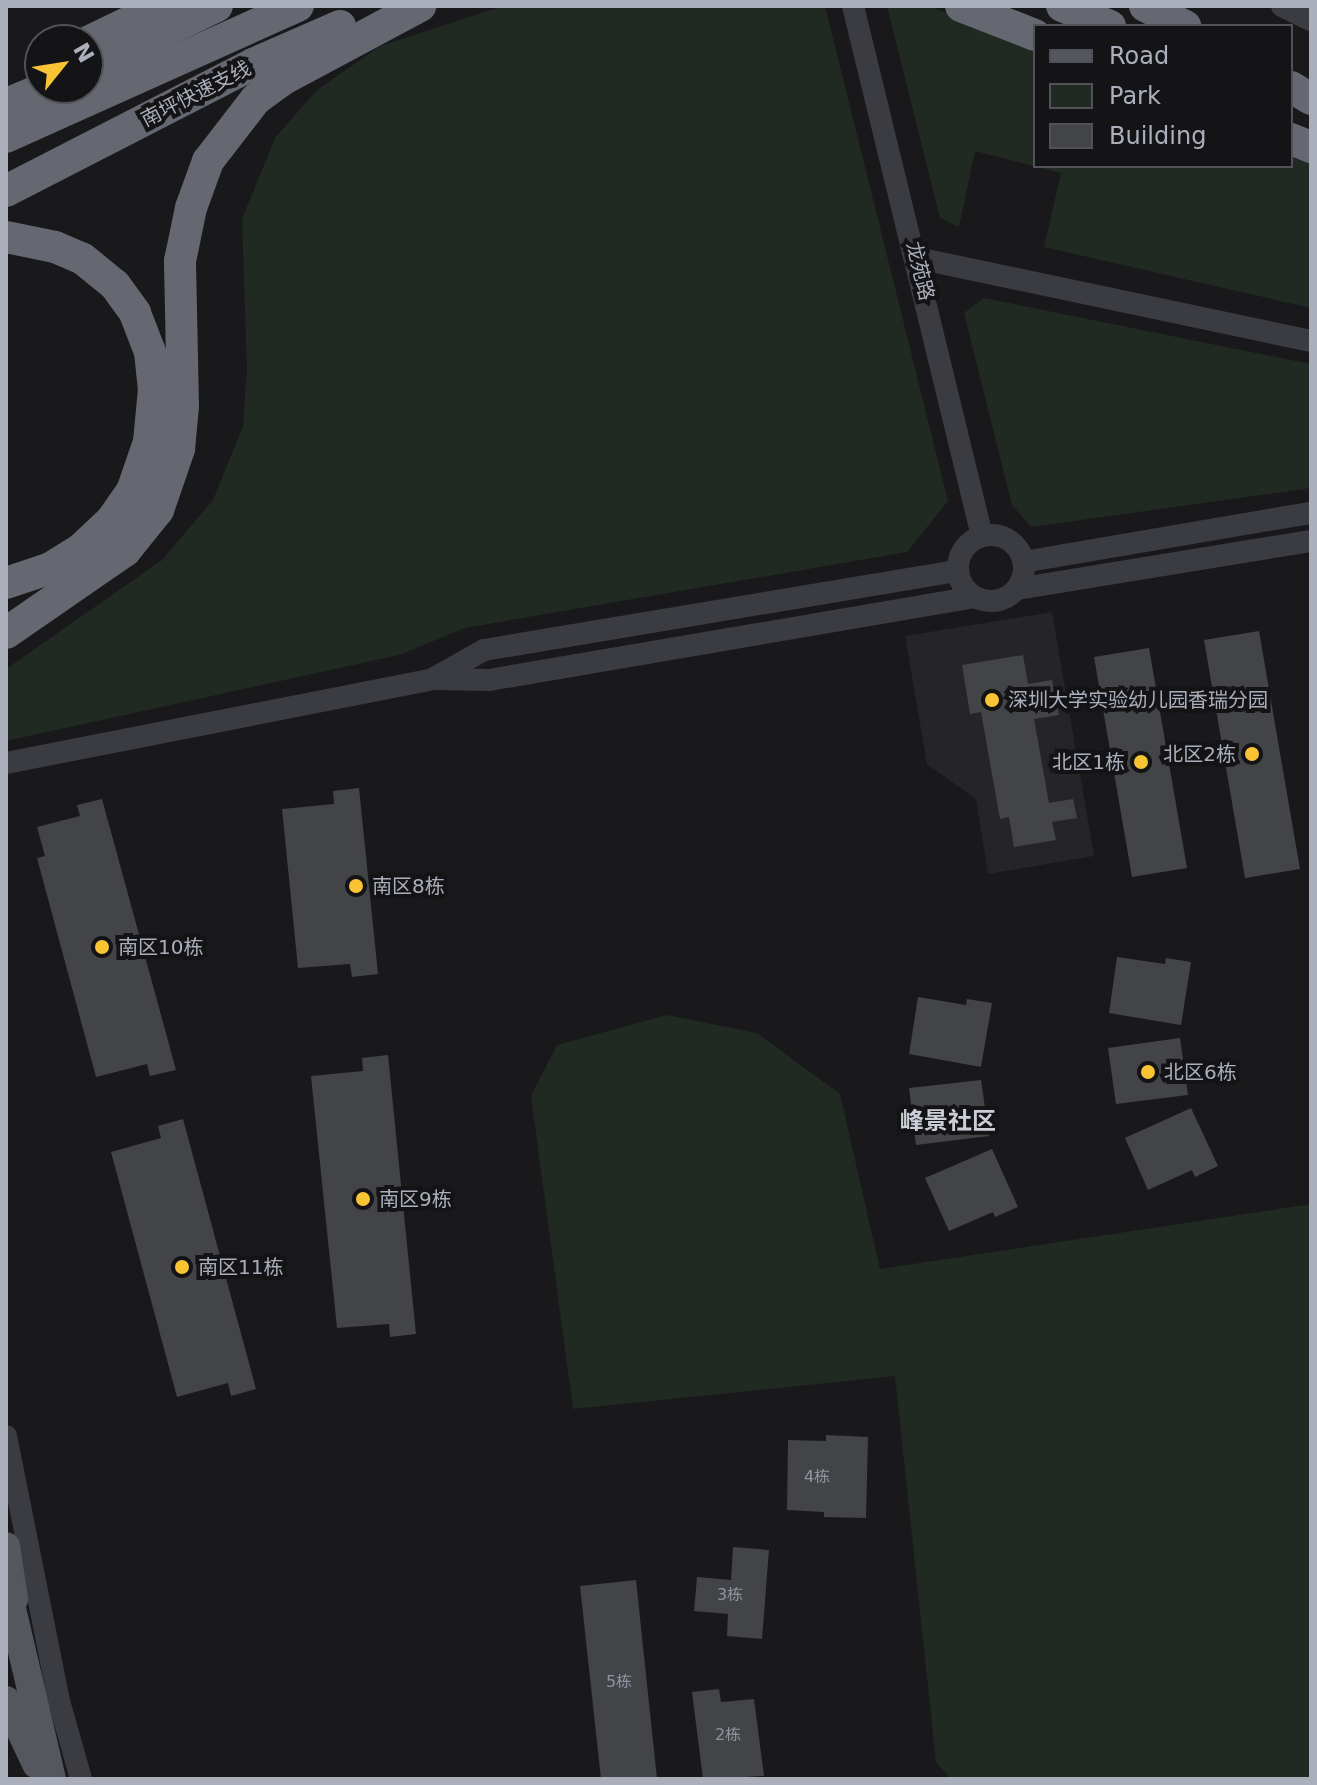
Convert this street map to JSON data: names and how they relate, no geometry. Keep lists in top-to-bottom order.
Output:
{
  "streets": {
    "highway": ["南坪快速支线"],
    "street": ["龙苑路"]
  },
  "districts": ["峰景社区"],
  "places": [
    "深圳大学实验幼儿园香瑞分园",
    "北区2栋",
    "北区1栋",
    "南区8栋",
    "南区10栋",
    "北区6栋",
    "南区9栋",
    "南区11栋"
  ],
  "house_numbers": [
    "4栋",
    "3栋",
    "5栋",
    "2栋"
  ],
  "legend": ["Road", "Park", "Building"],
  "north": "top right"
}
